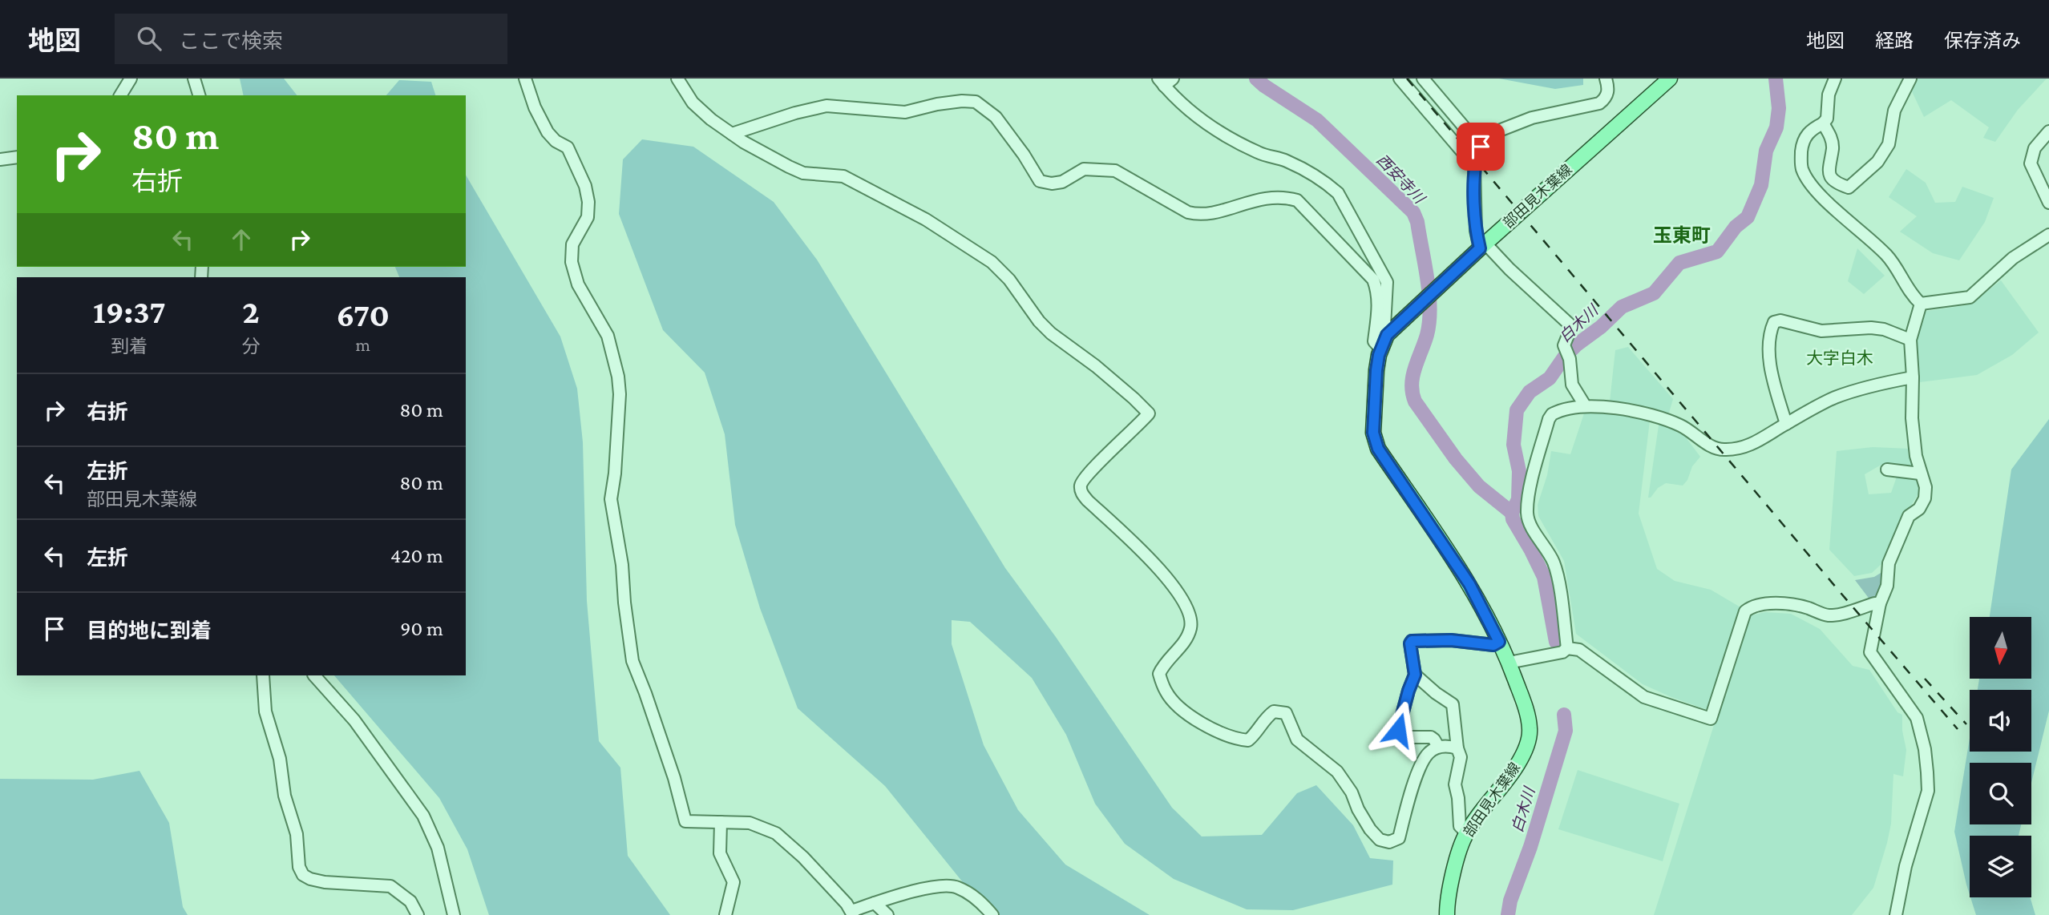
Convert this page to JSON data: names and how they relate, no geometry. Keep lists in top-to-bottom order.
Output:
{
  "streets": {
    "main road": ["部田見木葉線"]
  },
  "districts": ["玉東町", "大字白木"],
  "water": ["西安寺川", "白木川"],
  "north": "bottom",
  "page": {
    "header": "地図",
    "search": "ここで検索",
    "nav": ["地図", "経路", "保存済み"],
    "turn": ["80 m", "右折"],
    "eta": [
      "19:37",
      "到着",
      "2",
      "分",
      "670",
      "m"
    ],
    "list": [
      {
        "name": "右折",
        "value": "80 m"
      },
      {
        "name": "左折",
        "note": "部田見木葉線",
        "value": "80 m"
      },
      {
        "name": "左折",
        "value": "420 m"
      },
      {
        "name": "目的地に到着",
        "value": "90 m"
      }
    ]
  }
}
